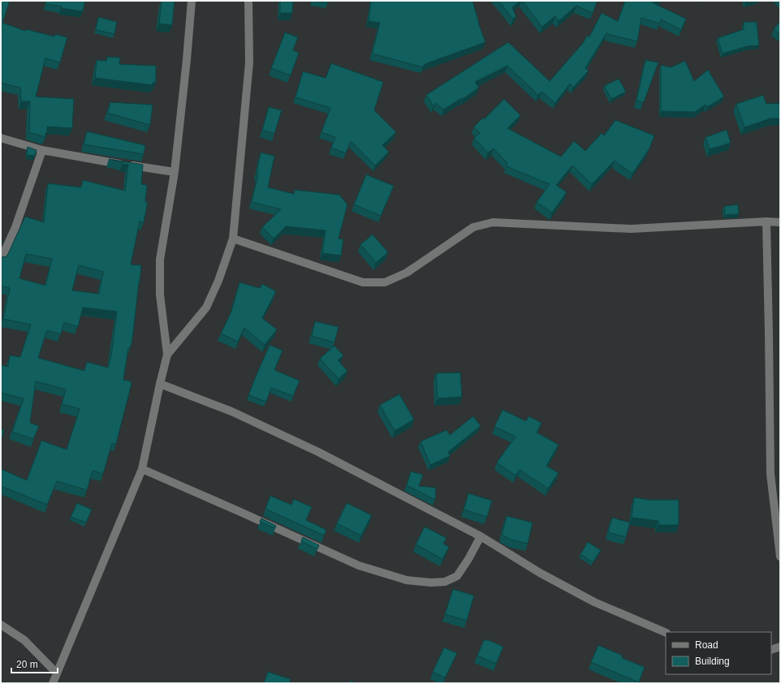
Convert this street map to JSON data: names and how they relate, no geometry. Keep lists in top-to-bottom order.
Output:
{
  "legend": ["Road", "Building"],
  "scale_bar": "20 m"
}
